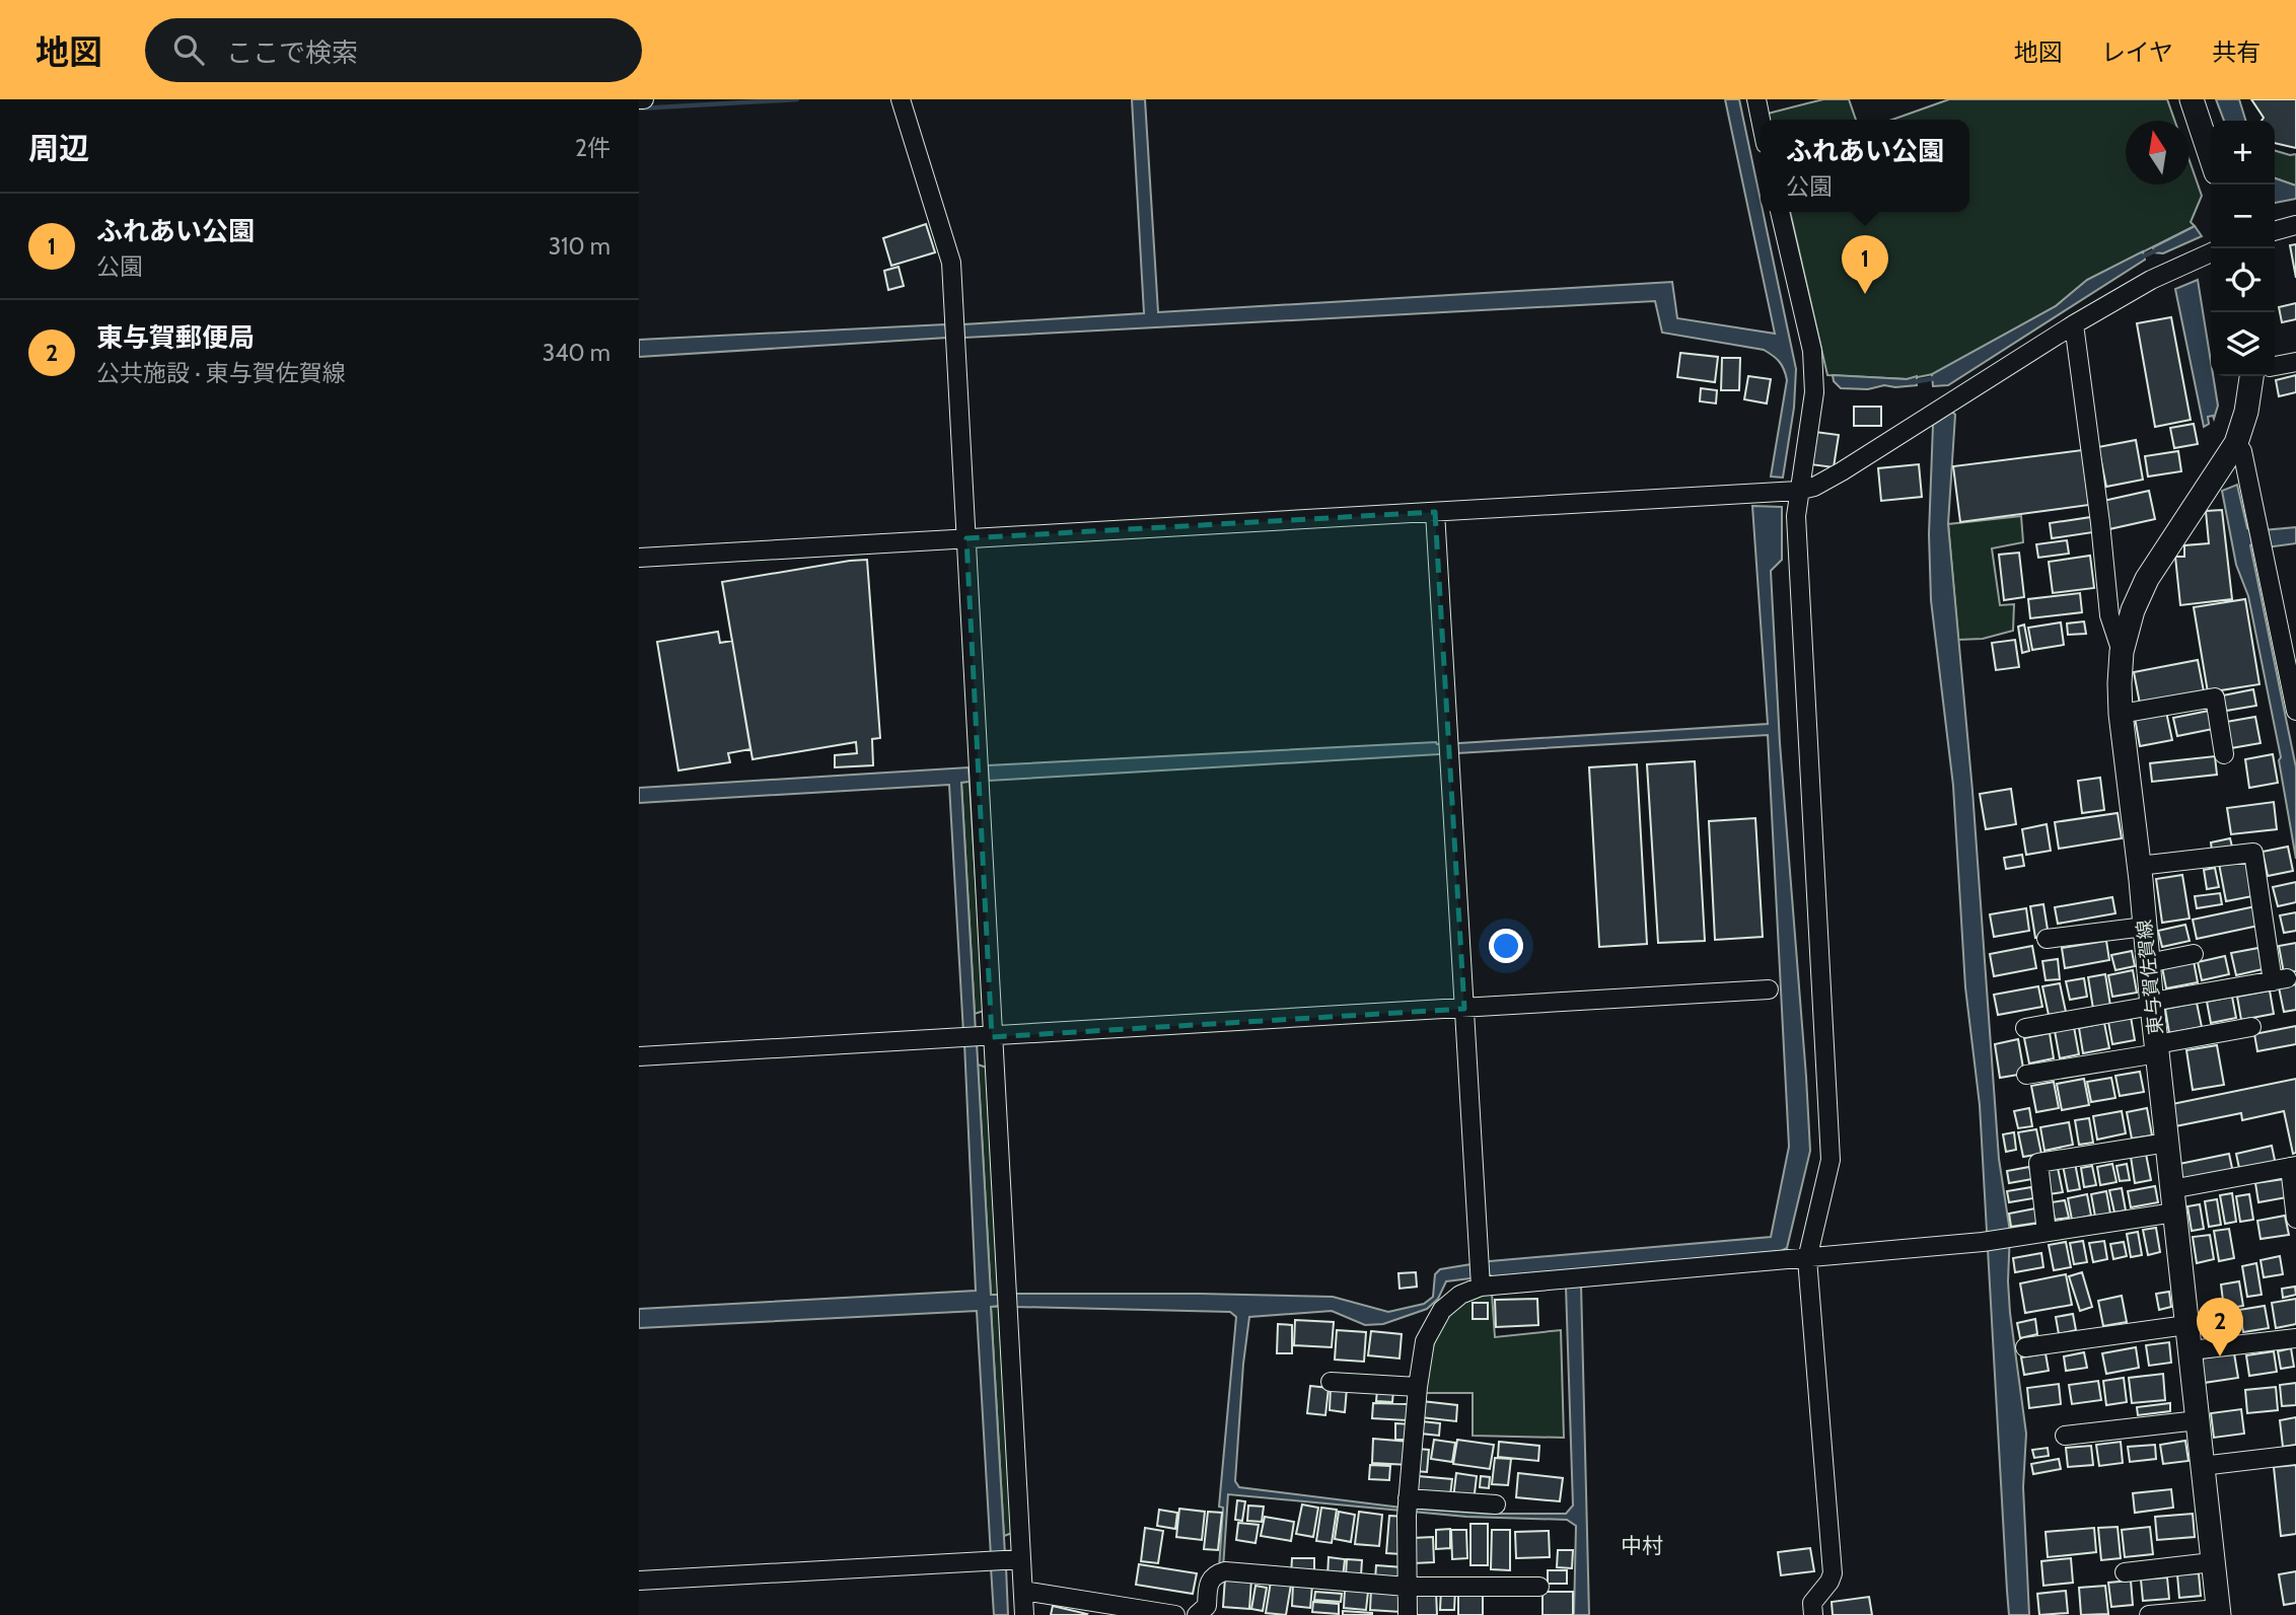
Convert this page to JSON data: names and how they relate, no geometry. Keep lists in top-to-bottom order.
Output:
{
  "streets": {
    "main road": ["東与賀佐賀線"]
  },
  "districts": ["中村"],
  "north": "top",
  "page": {
    "header": "地図",
    "search": "ここで検索",
    "nav": ["地図", "レイヤ", "共有"],
    "heading": ["周辺", "2件"],
    "popup": ["ふれあい公園", "公園"],
    "map_buttons": ["+", "−"],
    "list": [
      {
        "mark": "1",
        "name": "ふれあい公園",
        "note": "公園",
        "value": "310 m"
      },
      {
        "mark": "2",
        "name": "東与賀郵便局",
        "note": "公共施設 · 東与賀佐賀線",
        "value": "340 m"
      }
    ],
    "pins": ["1", "2"]
  }
}
